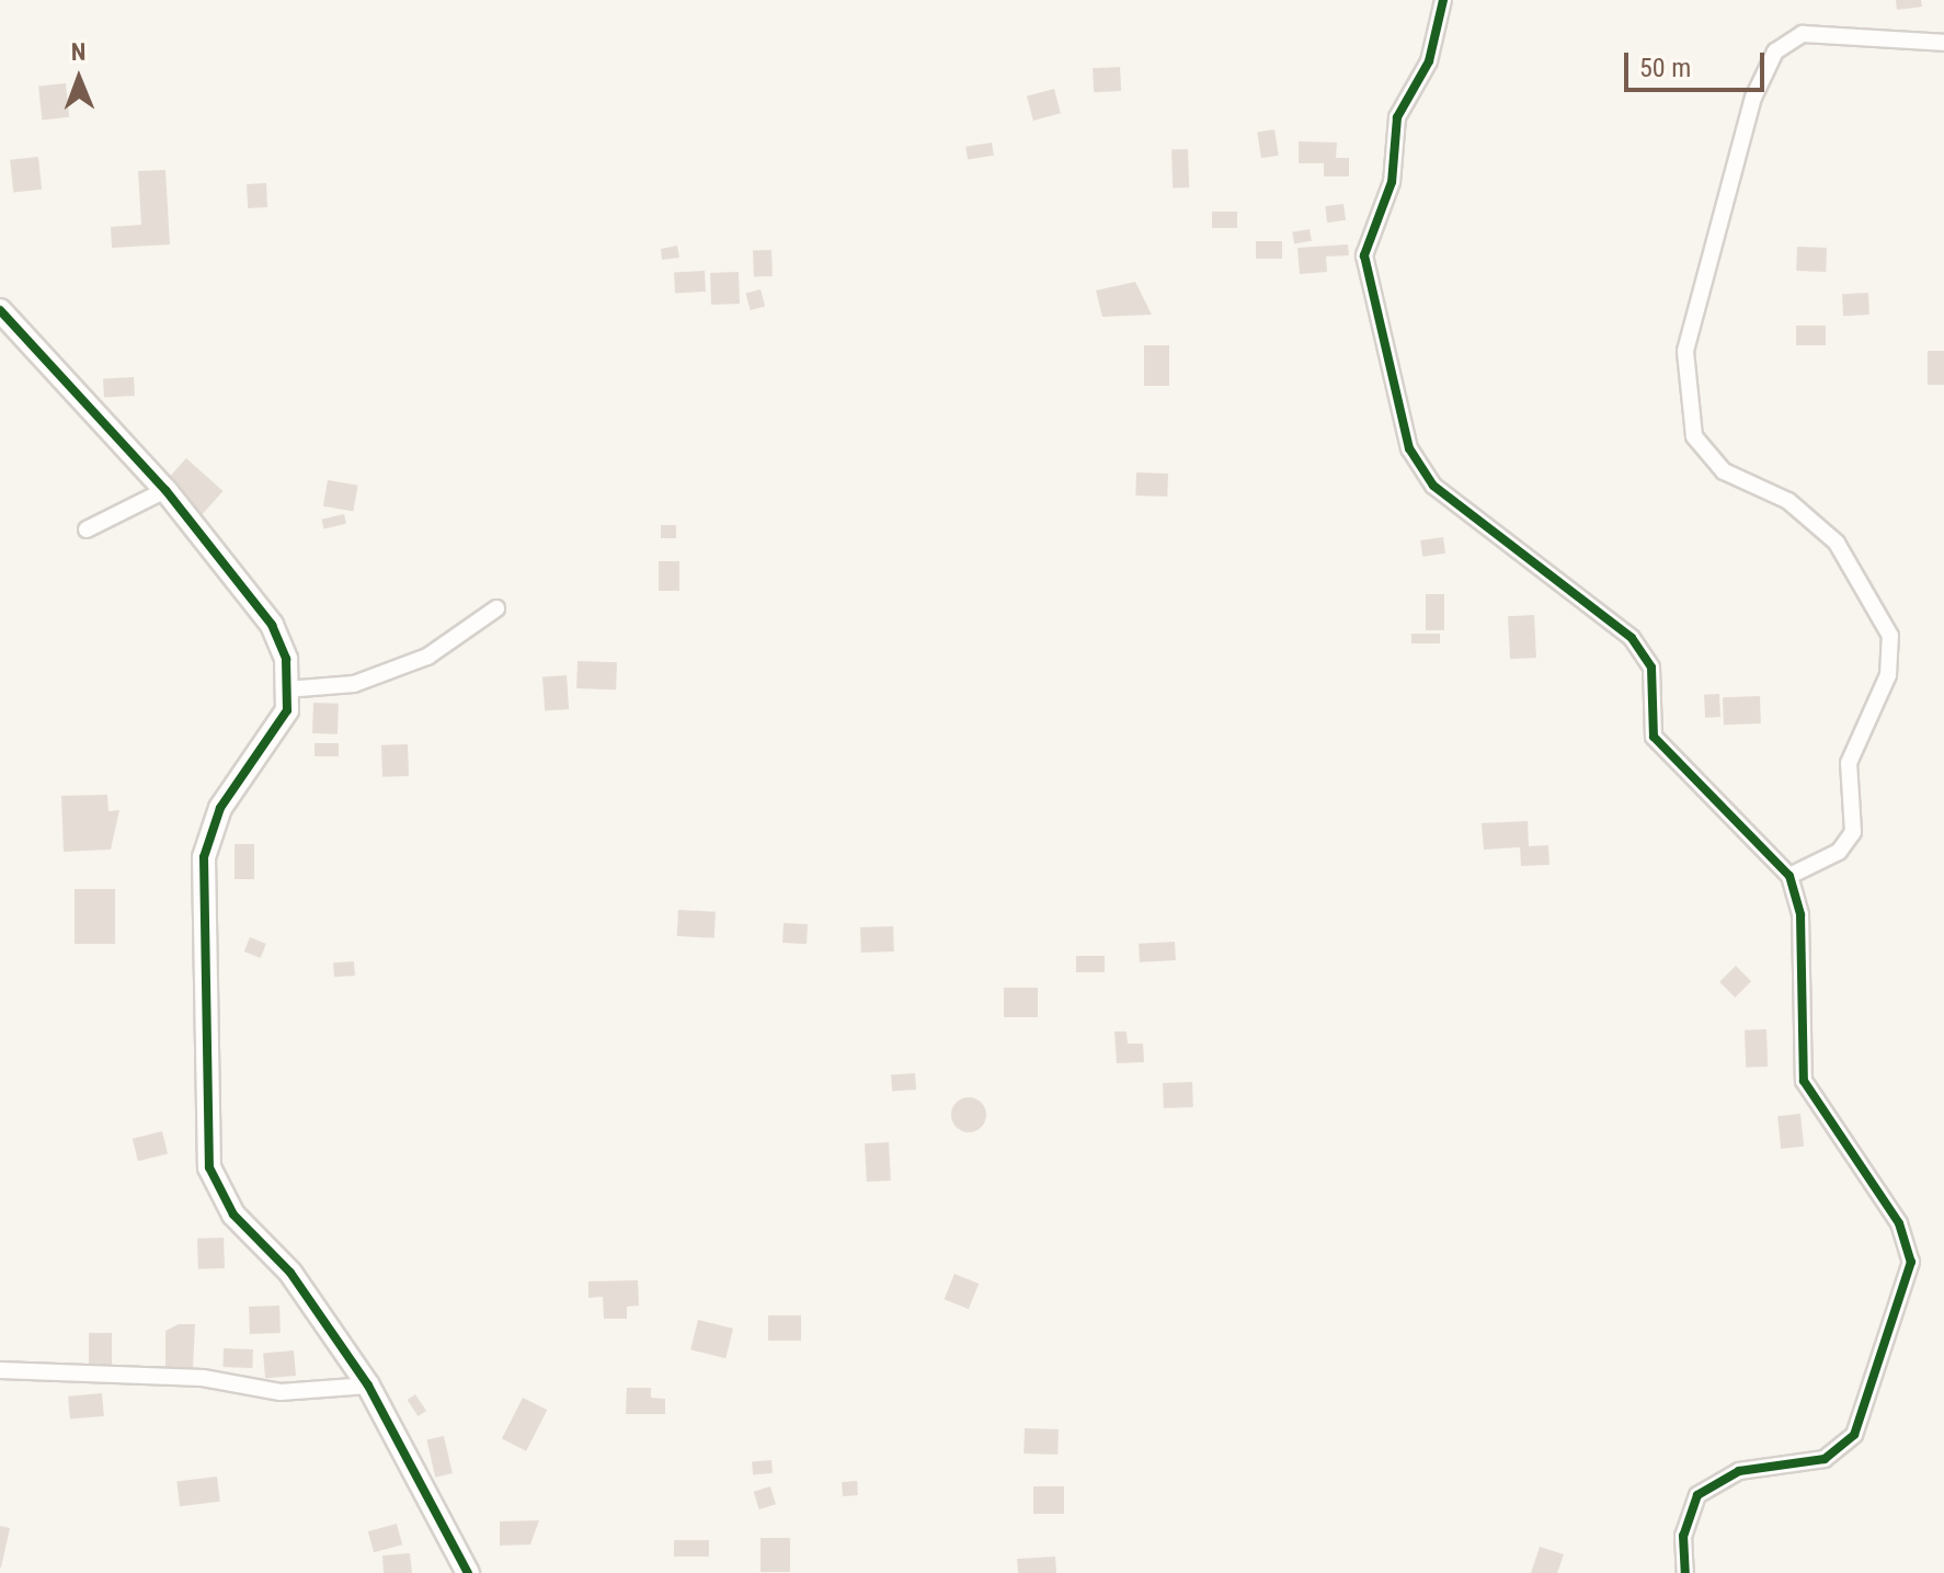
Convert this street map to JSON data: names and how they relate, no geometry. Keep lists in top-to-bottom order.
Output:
{
  "scale_bar": "50 m",
  "north": "top"
}
